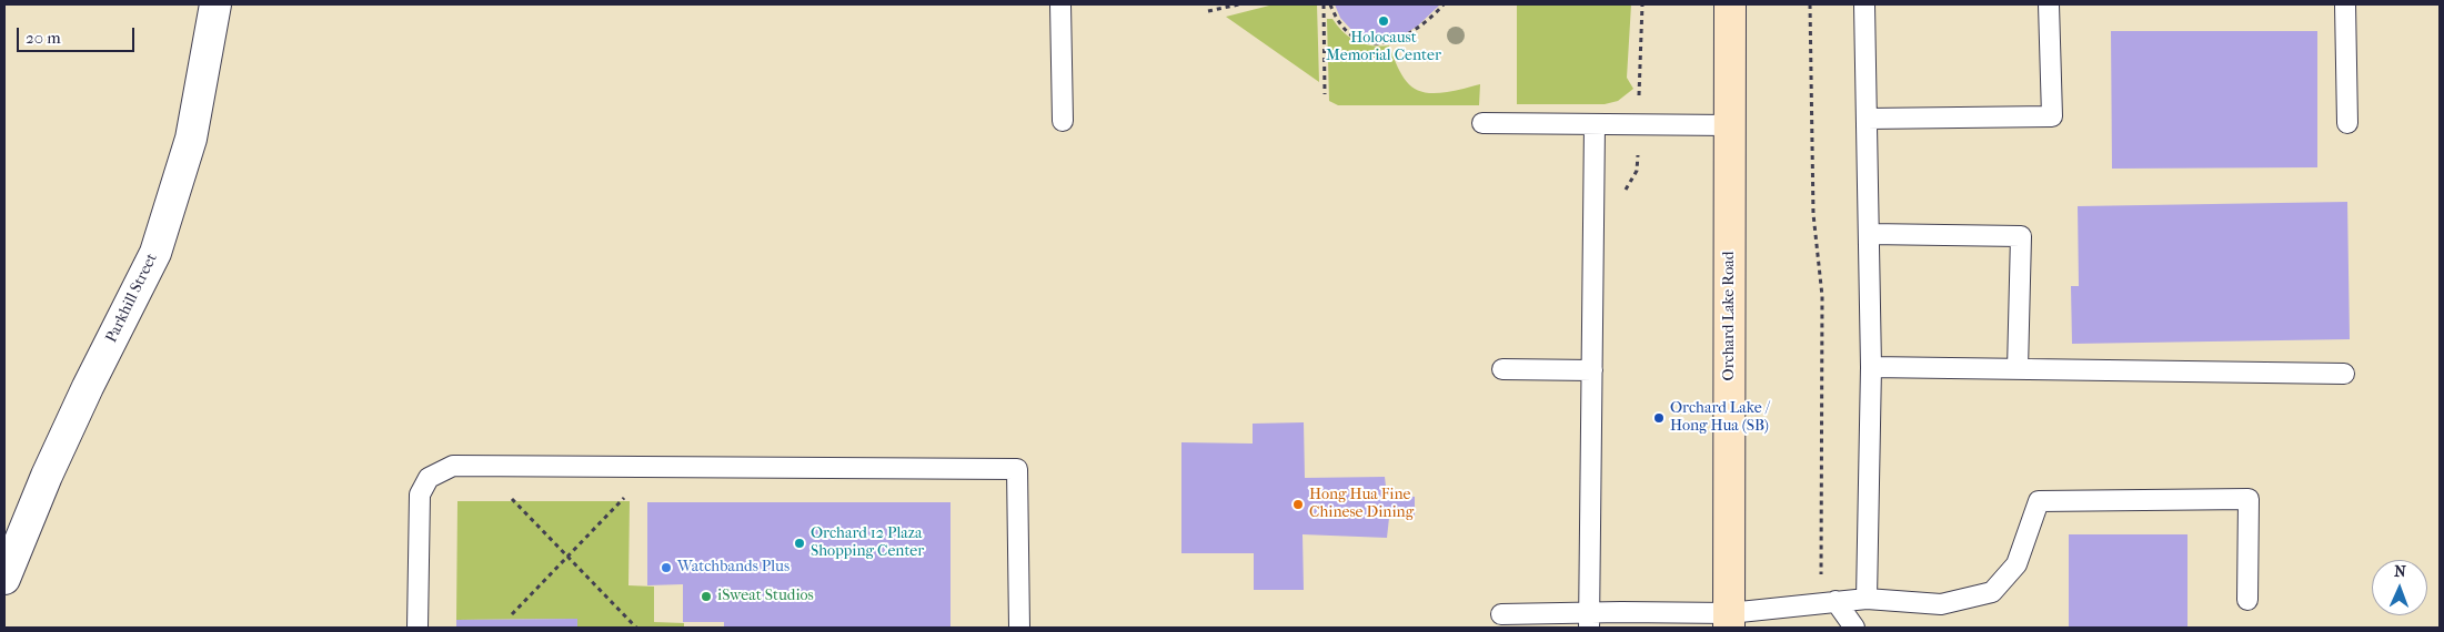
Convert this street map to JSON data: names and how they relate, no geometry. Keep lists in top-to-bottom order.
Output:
{
  "streets": {
    "main road": ["Orchard Lake Road"],
    "street": ["Parkhill Street"]
  },
  "places": [
    "Holocaust Memorial Center",
    "Orchard Lake / Hong Hua (SB)",
    "Hong Hua Fine Chinese Dining",
    "Orchard 12 Plaza Shopping Center",
    "Watchbands Plus",
    "iSweat Studios"
  ],
  "scale_bar": "20 m",
  "north": "top"
}
